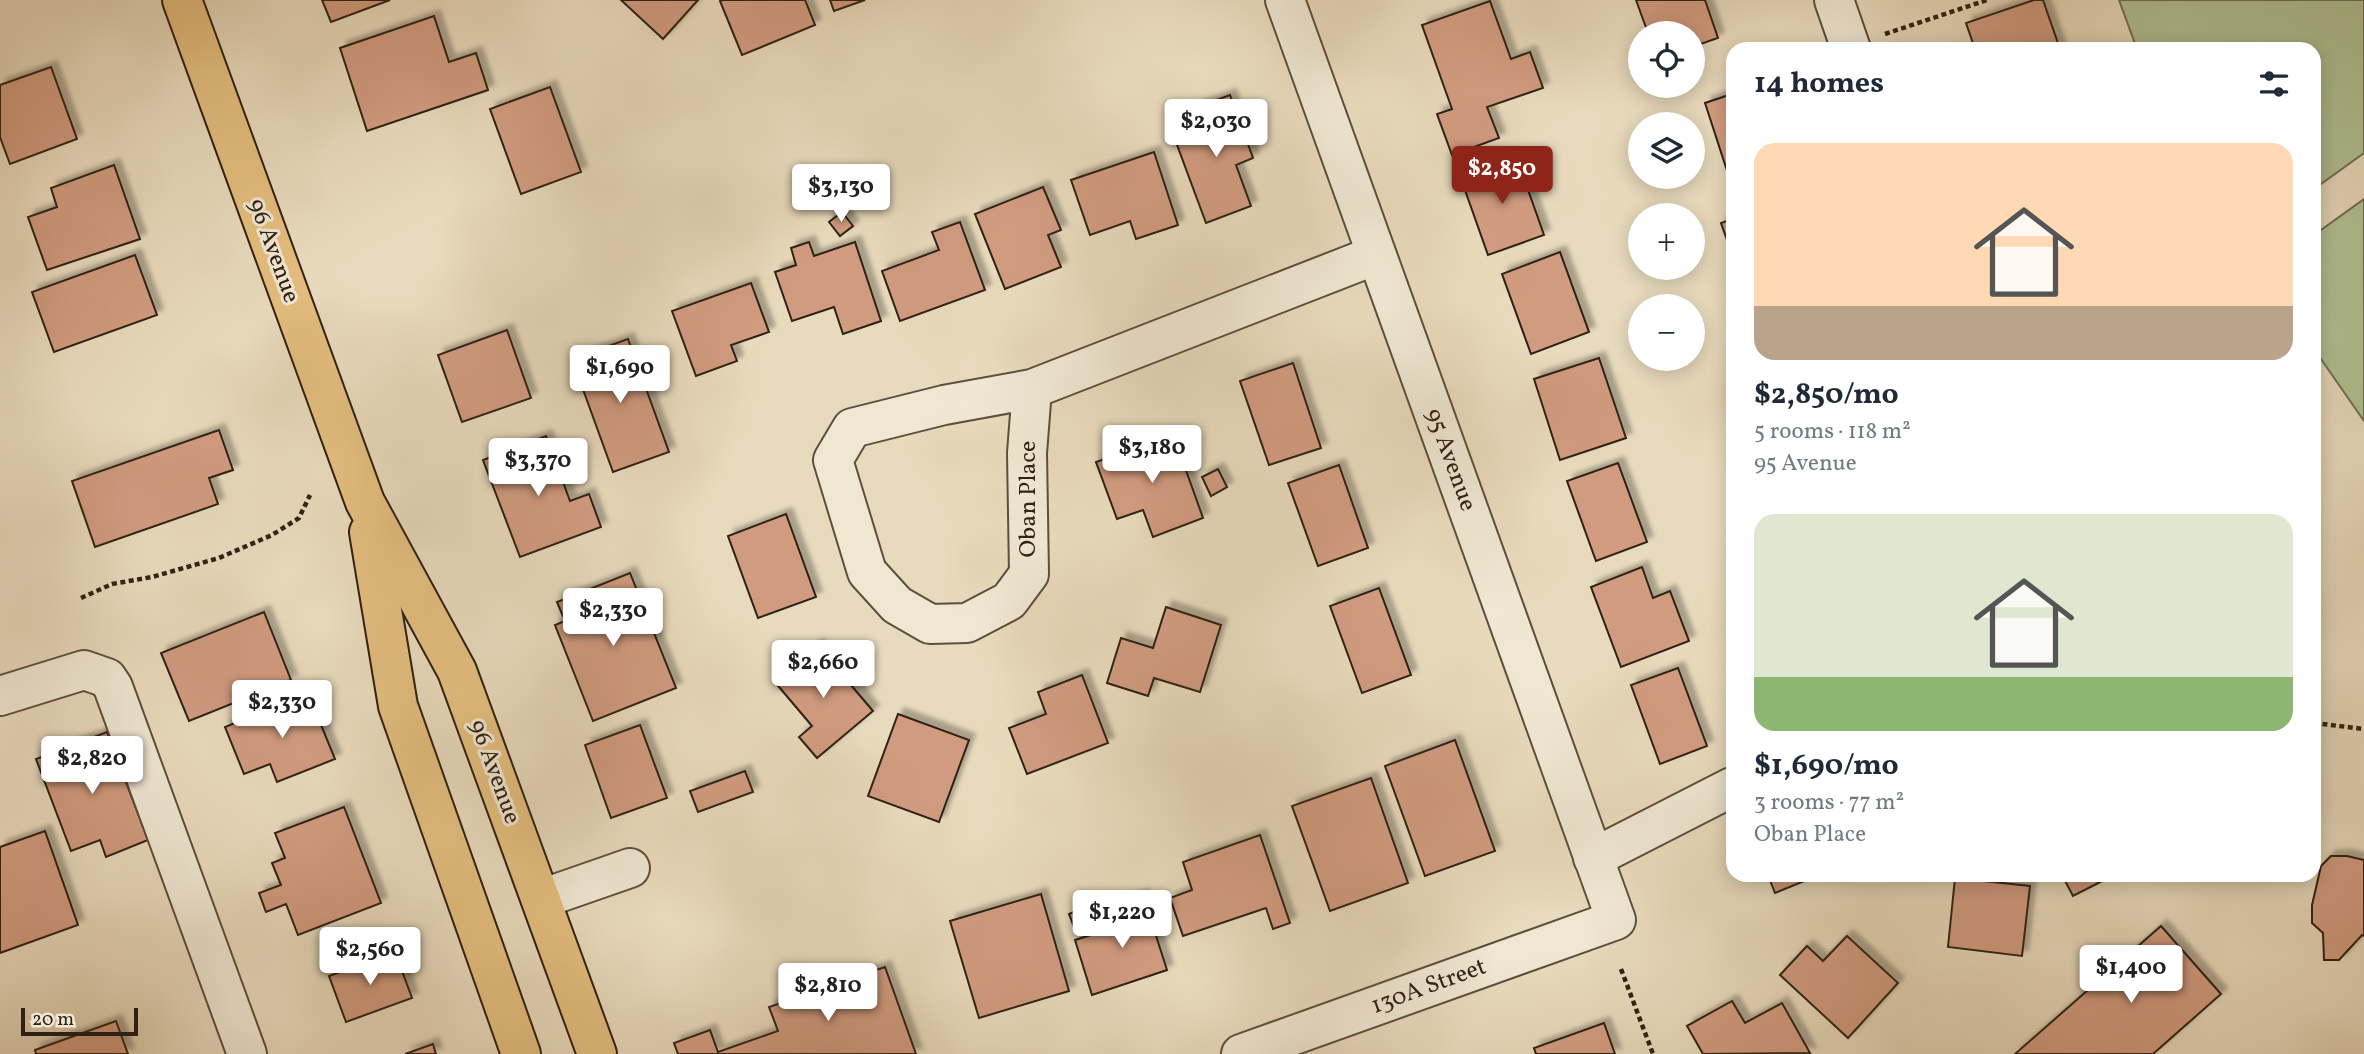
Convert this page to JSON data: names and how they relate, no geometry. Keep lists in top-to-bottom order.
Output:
{
  "streets": {
    "main road": ["96 Avenue"],
    "street": ["95 Avenue", "Oban Place", "130A Street"]
  },
  "crossings": [
    ["95 Avenue", "Oban Place"],
    ["95 Avenue", "130A Street"]
  ],
  "scale_bar": "20 m",
  "page": {
    "map_buttons": ["+", "−"],
    "heading": "14 homes",
    "price": [
      "$2,030",
      "$2,850",
      "$3,130",
      "$1,690",
      "$3,180",
      "$3,370",
      "$2,330",
      "$2,660",
      "$2,330",
      "$2,820",
      "$1,220",
      "$2,560",
      "$1,400",
      "$2,810"
    ],
    "list": [
      {
        "name": "$2,850/mo",
        "note": "5 rooms · 118 m² · 95 Avenue"
      },
      {
        "name": "$1,690/mo",
        "note": "3 rooms · 77 m² · Oban Place"
      }
    ],
    "scale": "20 m"
  }
}
